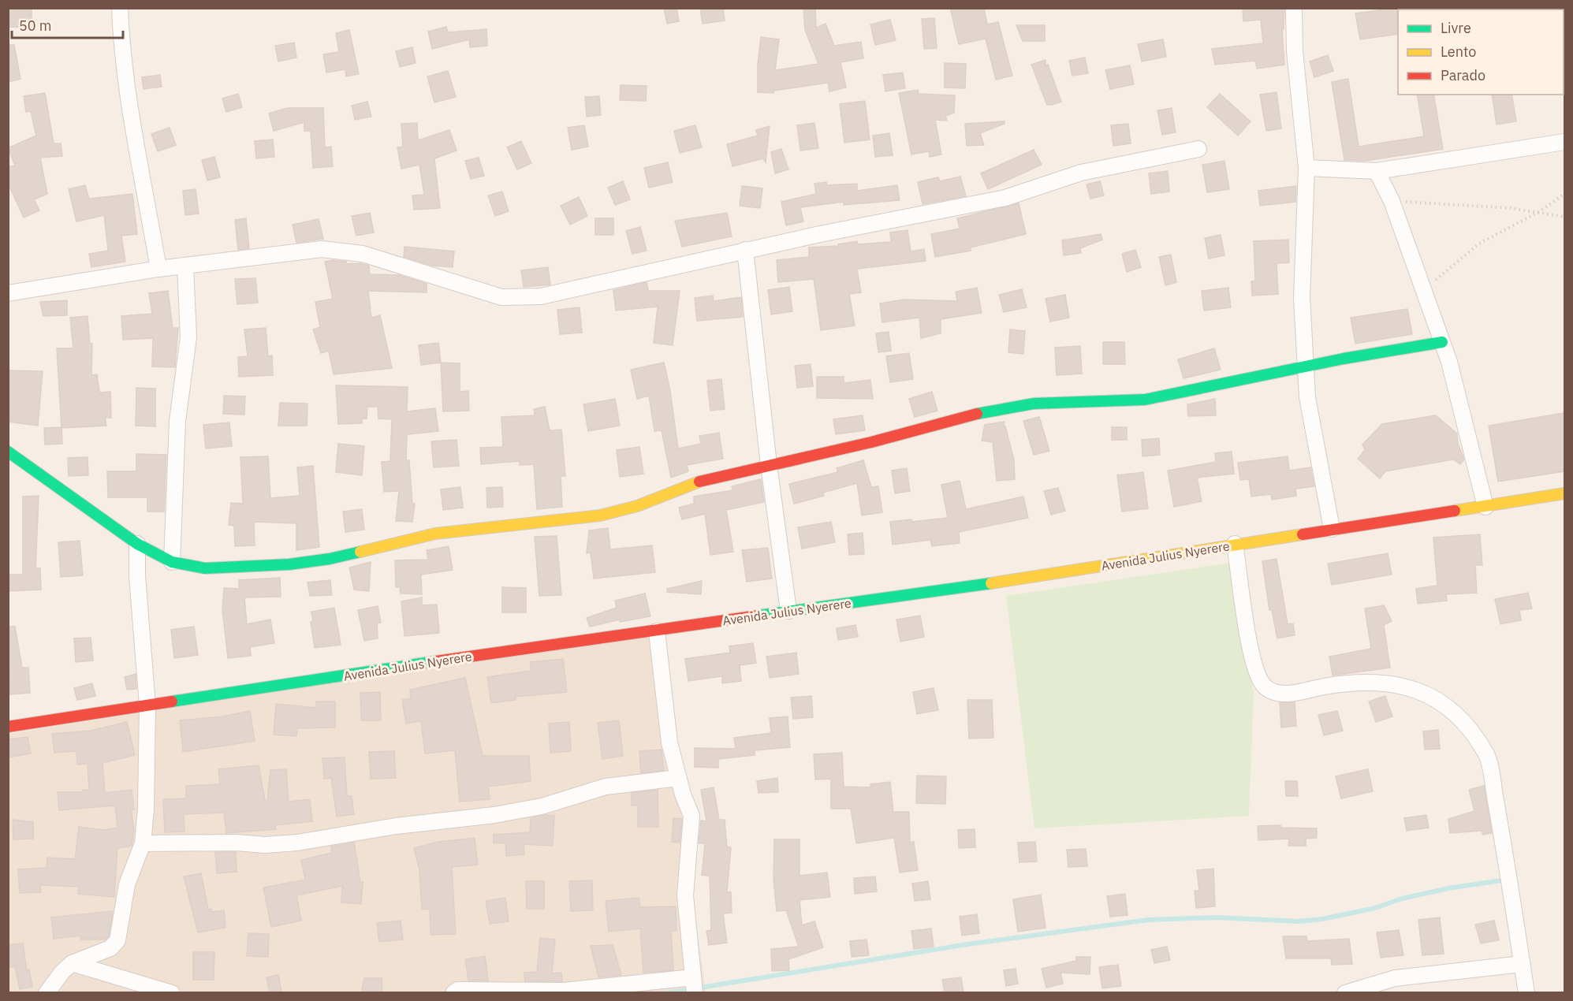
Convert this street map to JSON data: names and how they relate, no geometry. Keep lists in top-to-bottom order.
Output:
{
  "streets": {
    "street": ["Avenida Julius Nyerere"]
  },
  "legend": ["Livre", "Lento", "Parado"],
  "scale_bar": "50 m"
}
